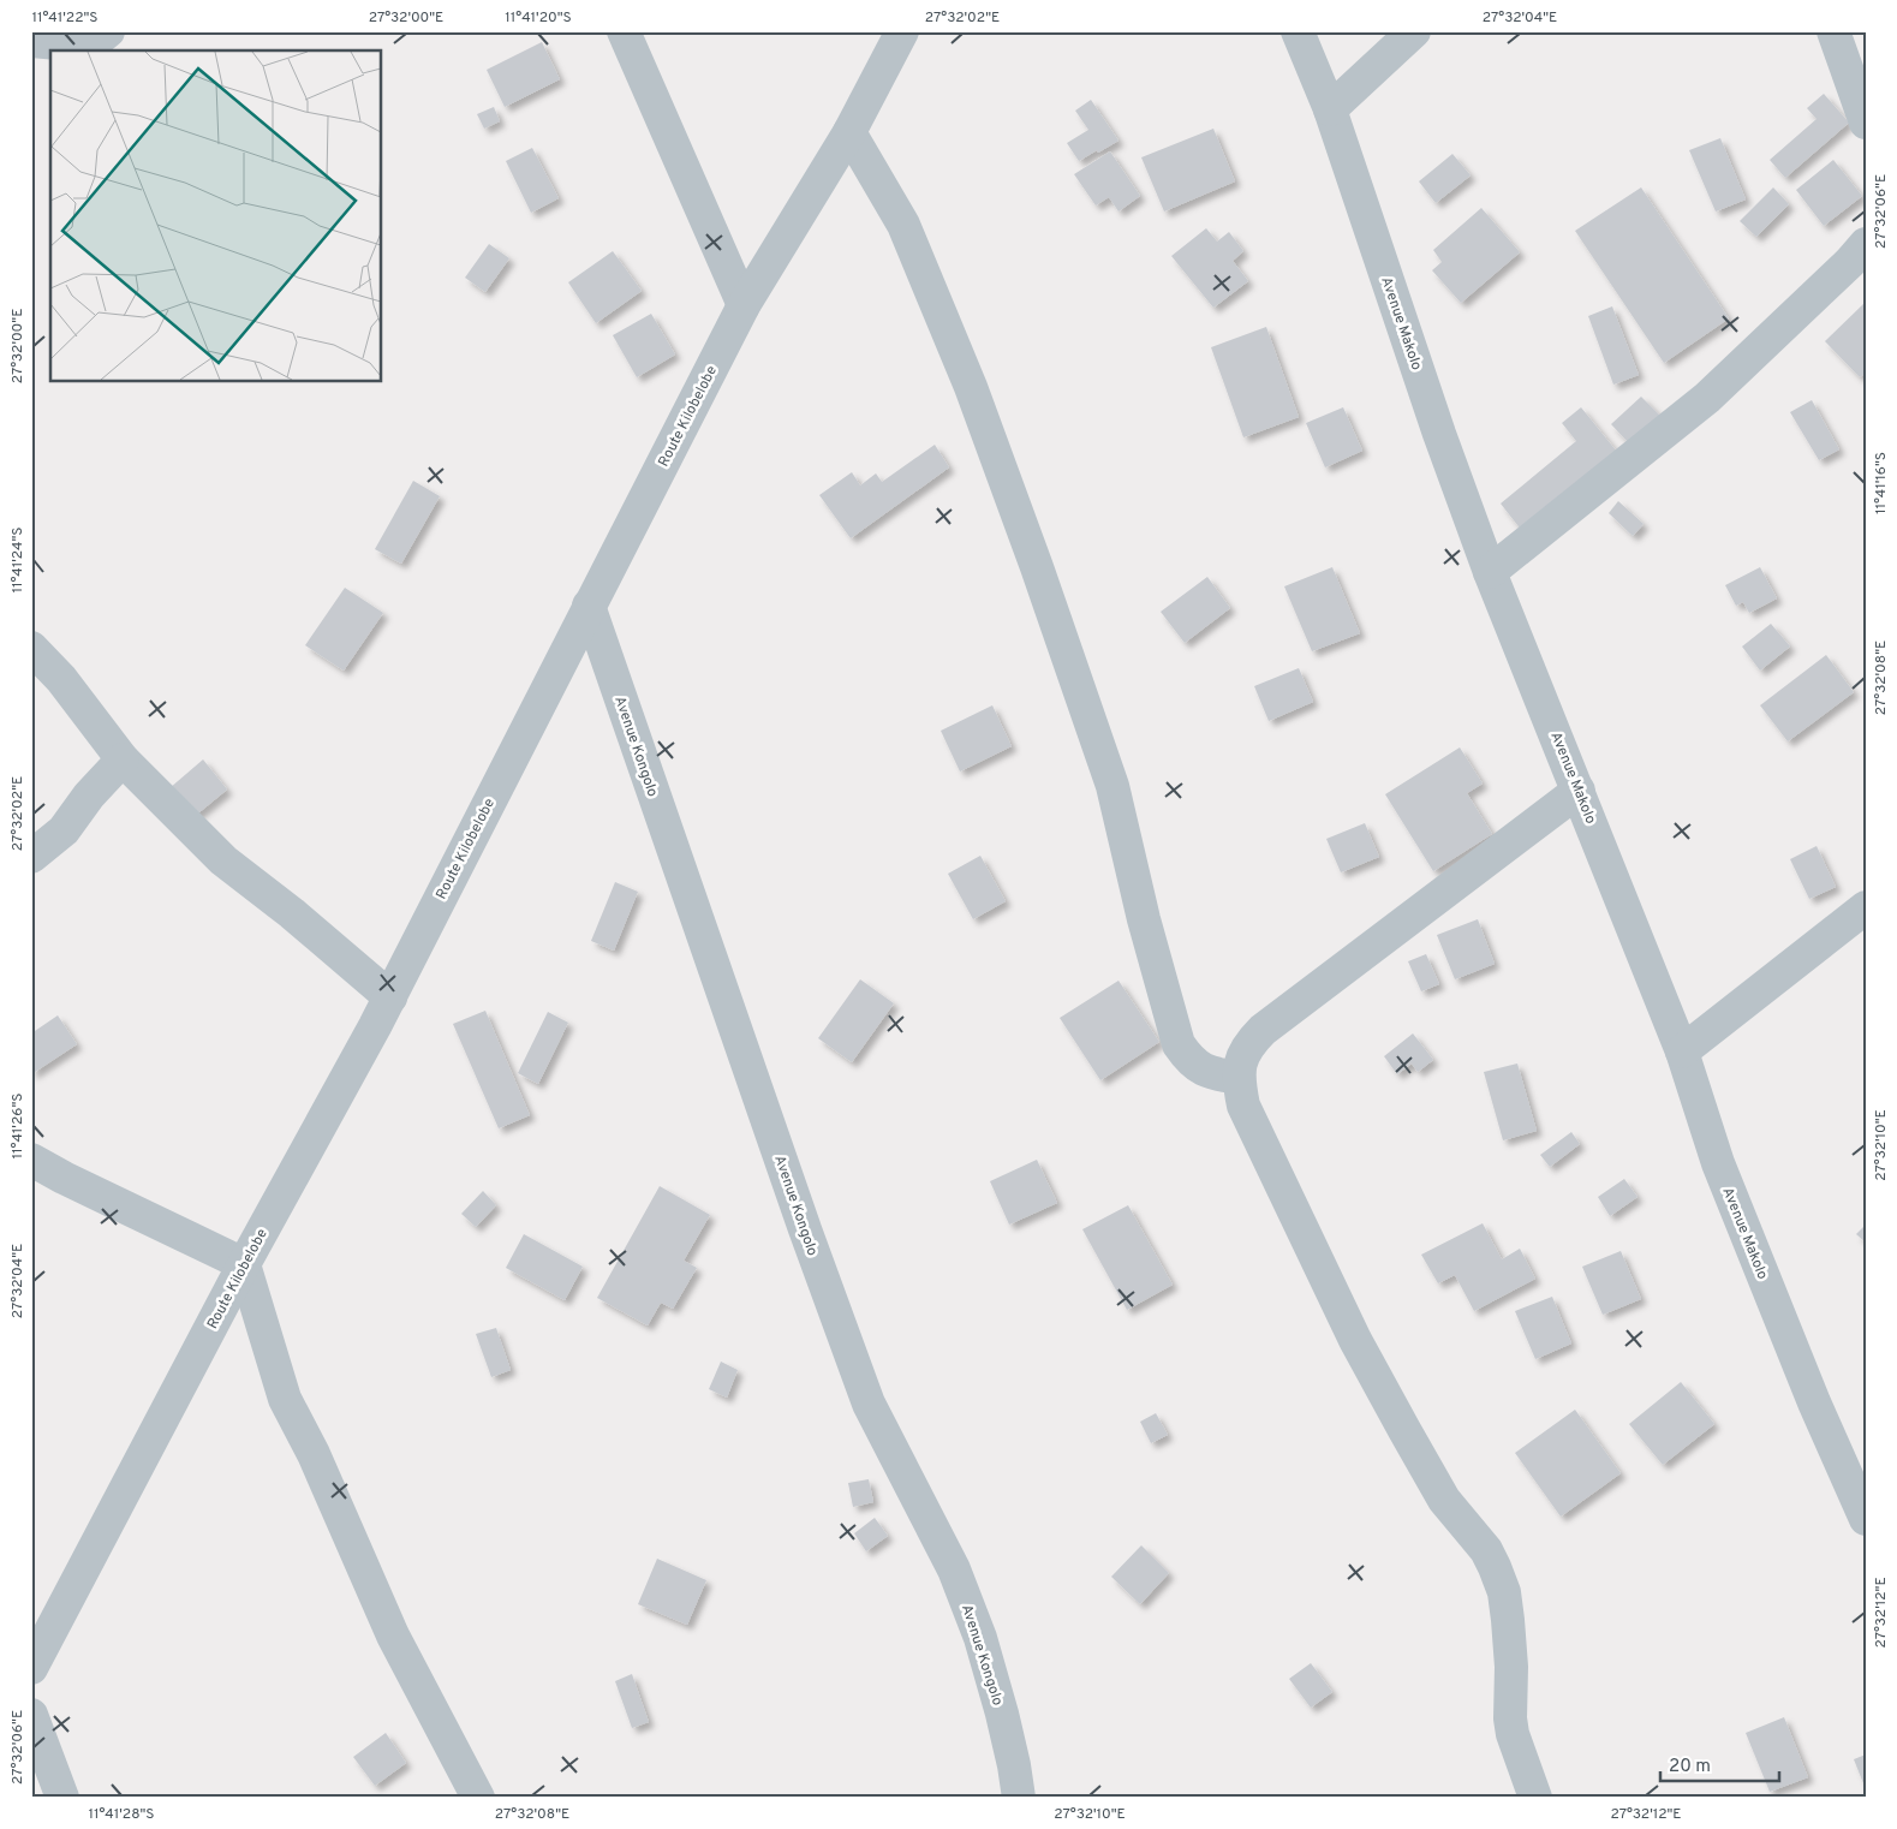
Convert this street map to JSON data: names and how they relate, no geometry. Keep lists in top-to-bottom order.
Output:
{
  "streets": {
    "street": ["Avenue Makolo", "Route Kilobelobe", "Avenue Kongolo"]
  },
  "crossings": [
    ["Route Kilobelobe", "Avenue Kongolo"]
  ],
  "scale_bar": "20 m",
  "coordinates": [
    "11°41'22\"S",
    "27°32'00\"E",
    "11°41'20\"S",
    "27°32'02\"E",
    "27°32'04\"E",
    "27°32'06\"E",
    "11°41'16\"S",
    "11°41'24\"S",
    "27°32'08\"E",
    "11°41'26\"S",
    "27°32'10\"E",
    "27°32'12\"E",
    "11°41'28\"S"
  ]
}
